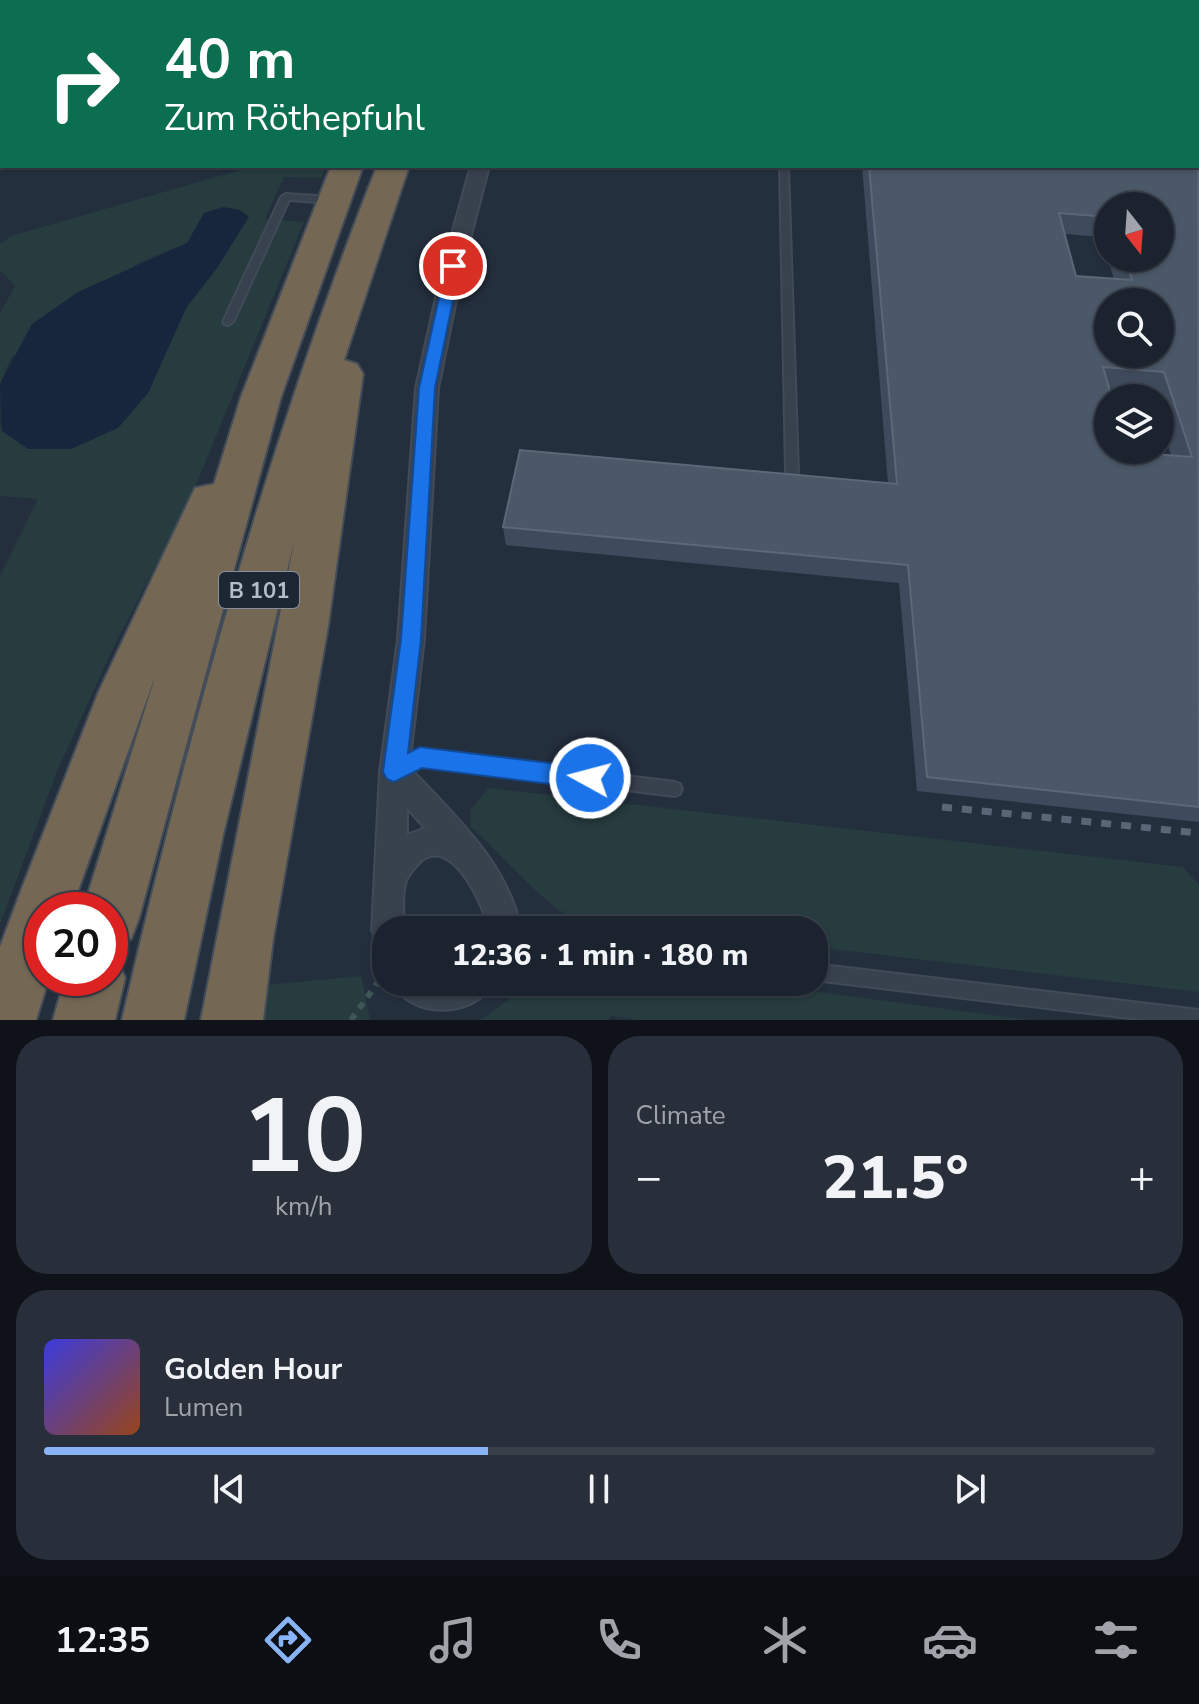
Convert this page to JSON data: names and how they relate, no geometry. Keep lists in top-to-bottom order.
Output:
{
  "streets": {
    "highway": ["B 101"]
  },
  "north": "bottom",
  "page": {
    "turn": ["40 m", "Zum Röthepfuhl"],
    "limit": "20",
    "trip": "12:36 · 1 min · 180 m",
    "tile": [
      ["10", "km/h"],
      "Climate"
    ],
    "heat": ["−", "21.5°", "+"],
    "song": ["Golden Hour", "Lumen"],
    "tabs": "12:35"
  }
}
